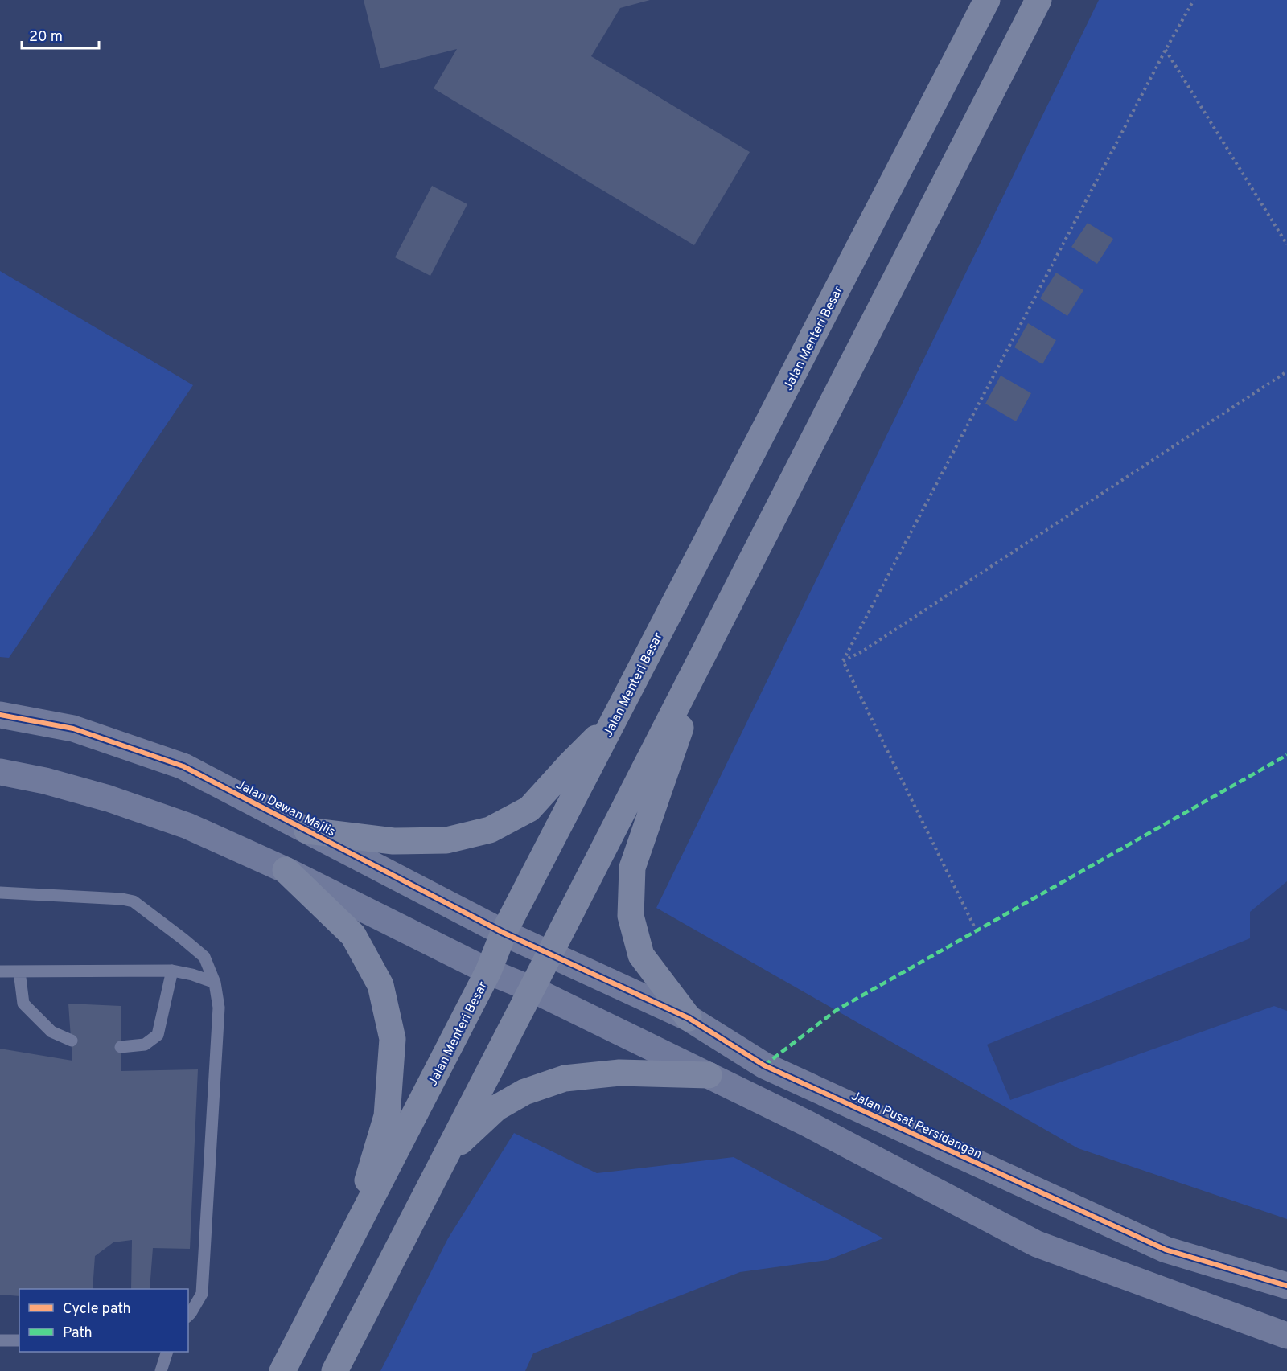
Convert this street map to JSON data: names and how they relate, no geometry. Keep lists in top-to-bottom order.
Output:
{
  "streets": {
    "main road": ["Jalan Menteri Besar"],
    "street": ["Jalan Dewan Majlis", "Jalan Pusat Persidangan"]
  },
  "crossings": [
    ["Jalan Menteri Besar", "Jalan Dewan Majlis"],
    ["Jalan Dewan Majlis", "Jalan Pusat Persidangan"]
  ],
  "legend": ["Cycle path", "Path"],
  "scale_bar": "20 m"
}
